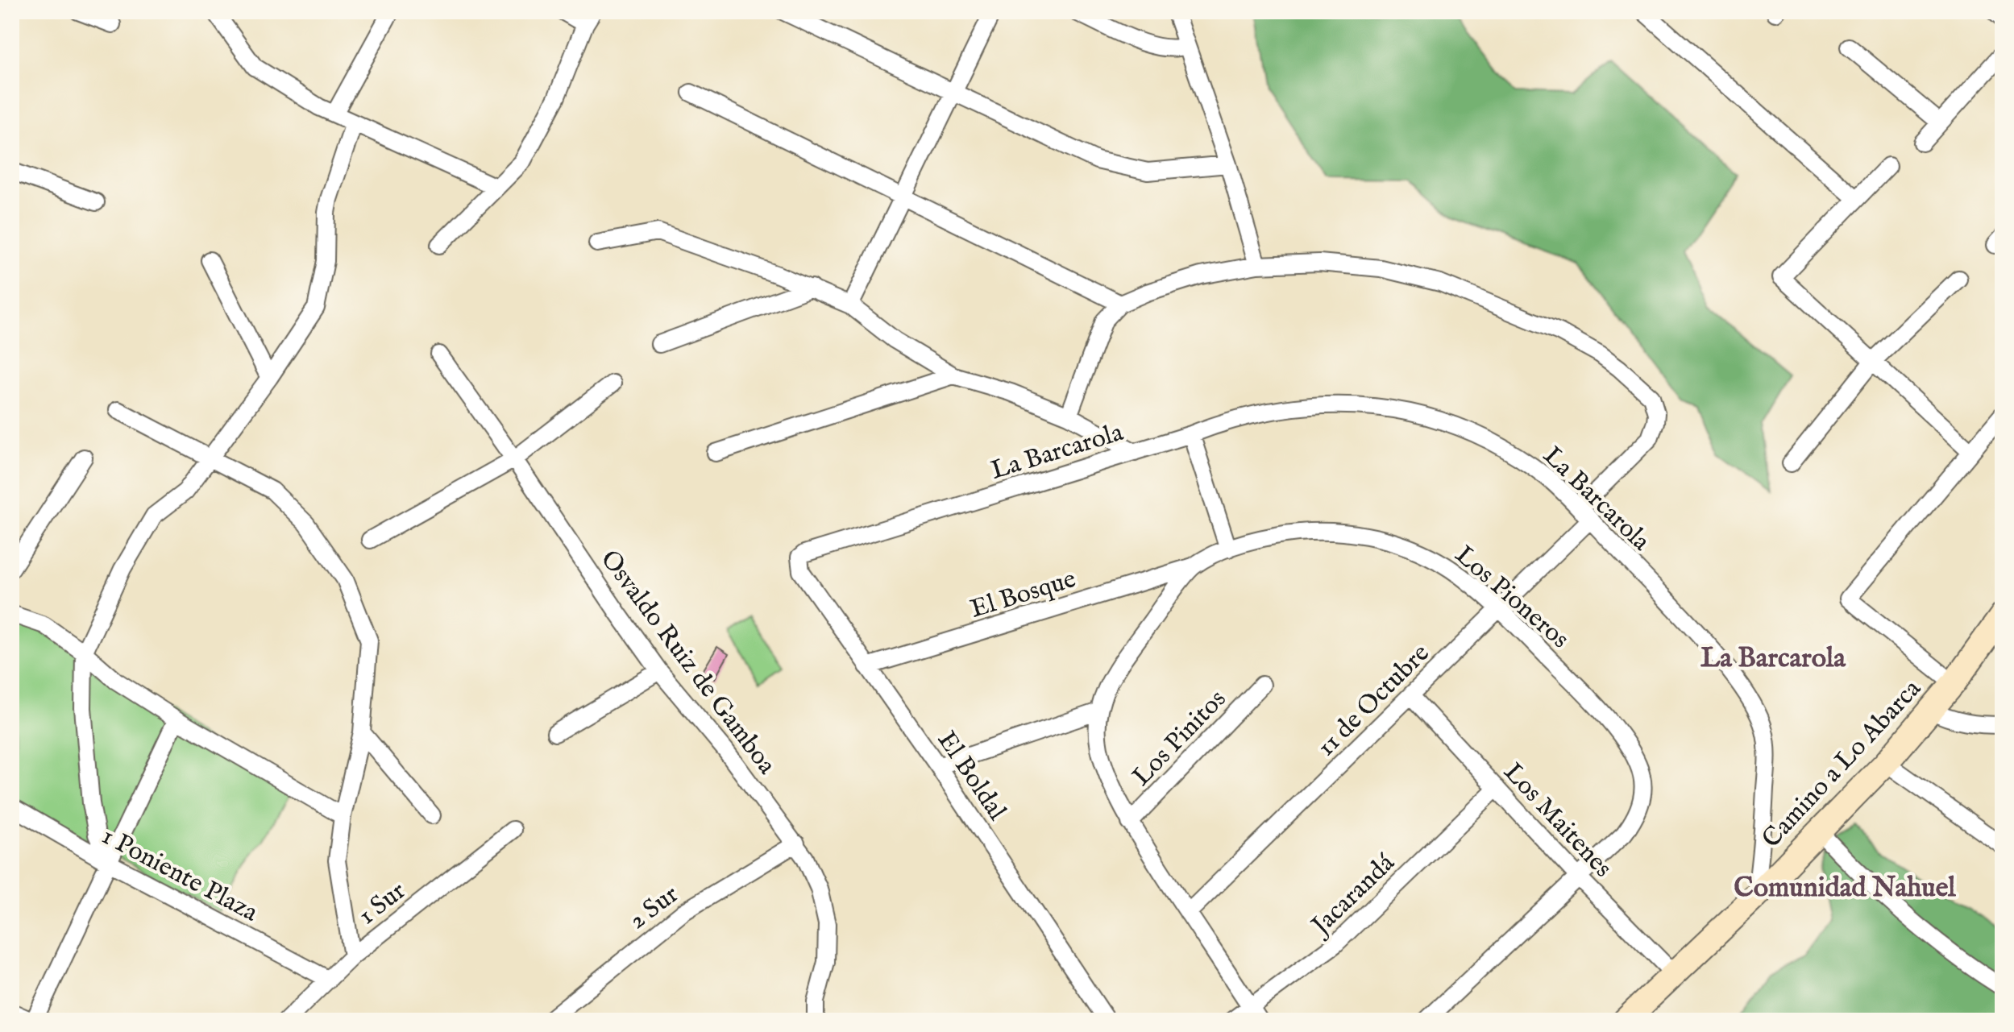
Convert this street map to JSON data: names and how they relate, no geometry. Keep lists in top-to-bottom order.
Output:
{
  "streets": {
    "main road": ["Camino a Lo Abarca"],
    "street": [
      "La Barcarola",
      "El Bosque",
      "Los Pioneros",
      "Osvaldo Ruiz de Gamboa",
      "11 de Octubre",
      "Los Pinitos",
      "El Boldal",
      "Los Maitenes",
      "1 Poniente Plaza",
      "Jacarandá",
      "1 Sur",
      "2 Sur"
    ]
  },
  "crossings": [
    ["La Barcarola", "11 de Octubre"],
    ["La Barcarola", "Camino a Lo Abarca"],
    ["La Barcarola", "El Boldal"],
    ["El Bosque", "Los Pioneros"],
    ["El Bosque", "El Boldal"],
    ["Los Pioneros", "11 de Octubre"],
    ["Los Pioneros", "Los Pinitos"],
    ["Los Pioneros", "Los Maitenes"],
    ["Los Pioneros", "Jacarandá"],
    ["Osvaldo Ruiz de Gamboa", "2 Sur"],
    ["11 de Octubre", "Los Maitenes"],
    ["Camino a Lo Abarca", "Los Maitenes"],
    ["Los Maitenes", "Jacarandá"],
    ["1 Poniente Plaza", "1 Sur"]
  ],
  "districts": ["La Barcarola", "Comunidad Nahuel"]
}
